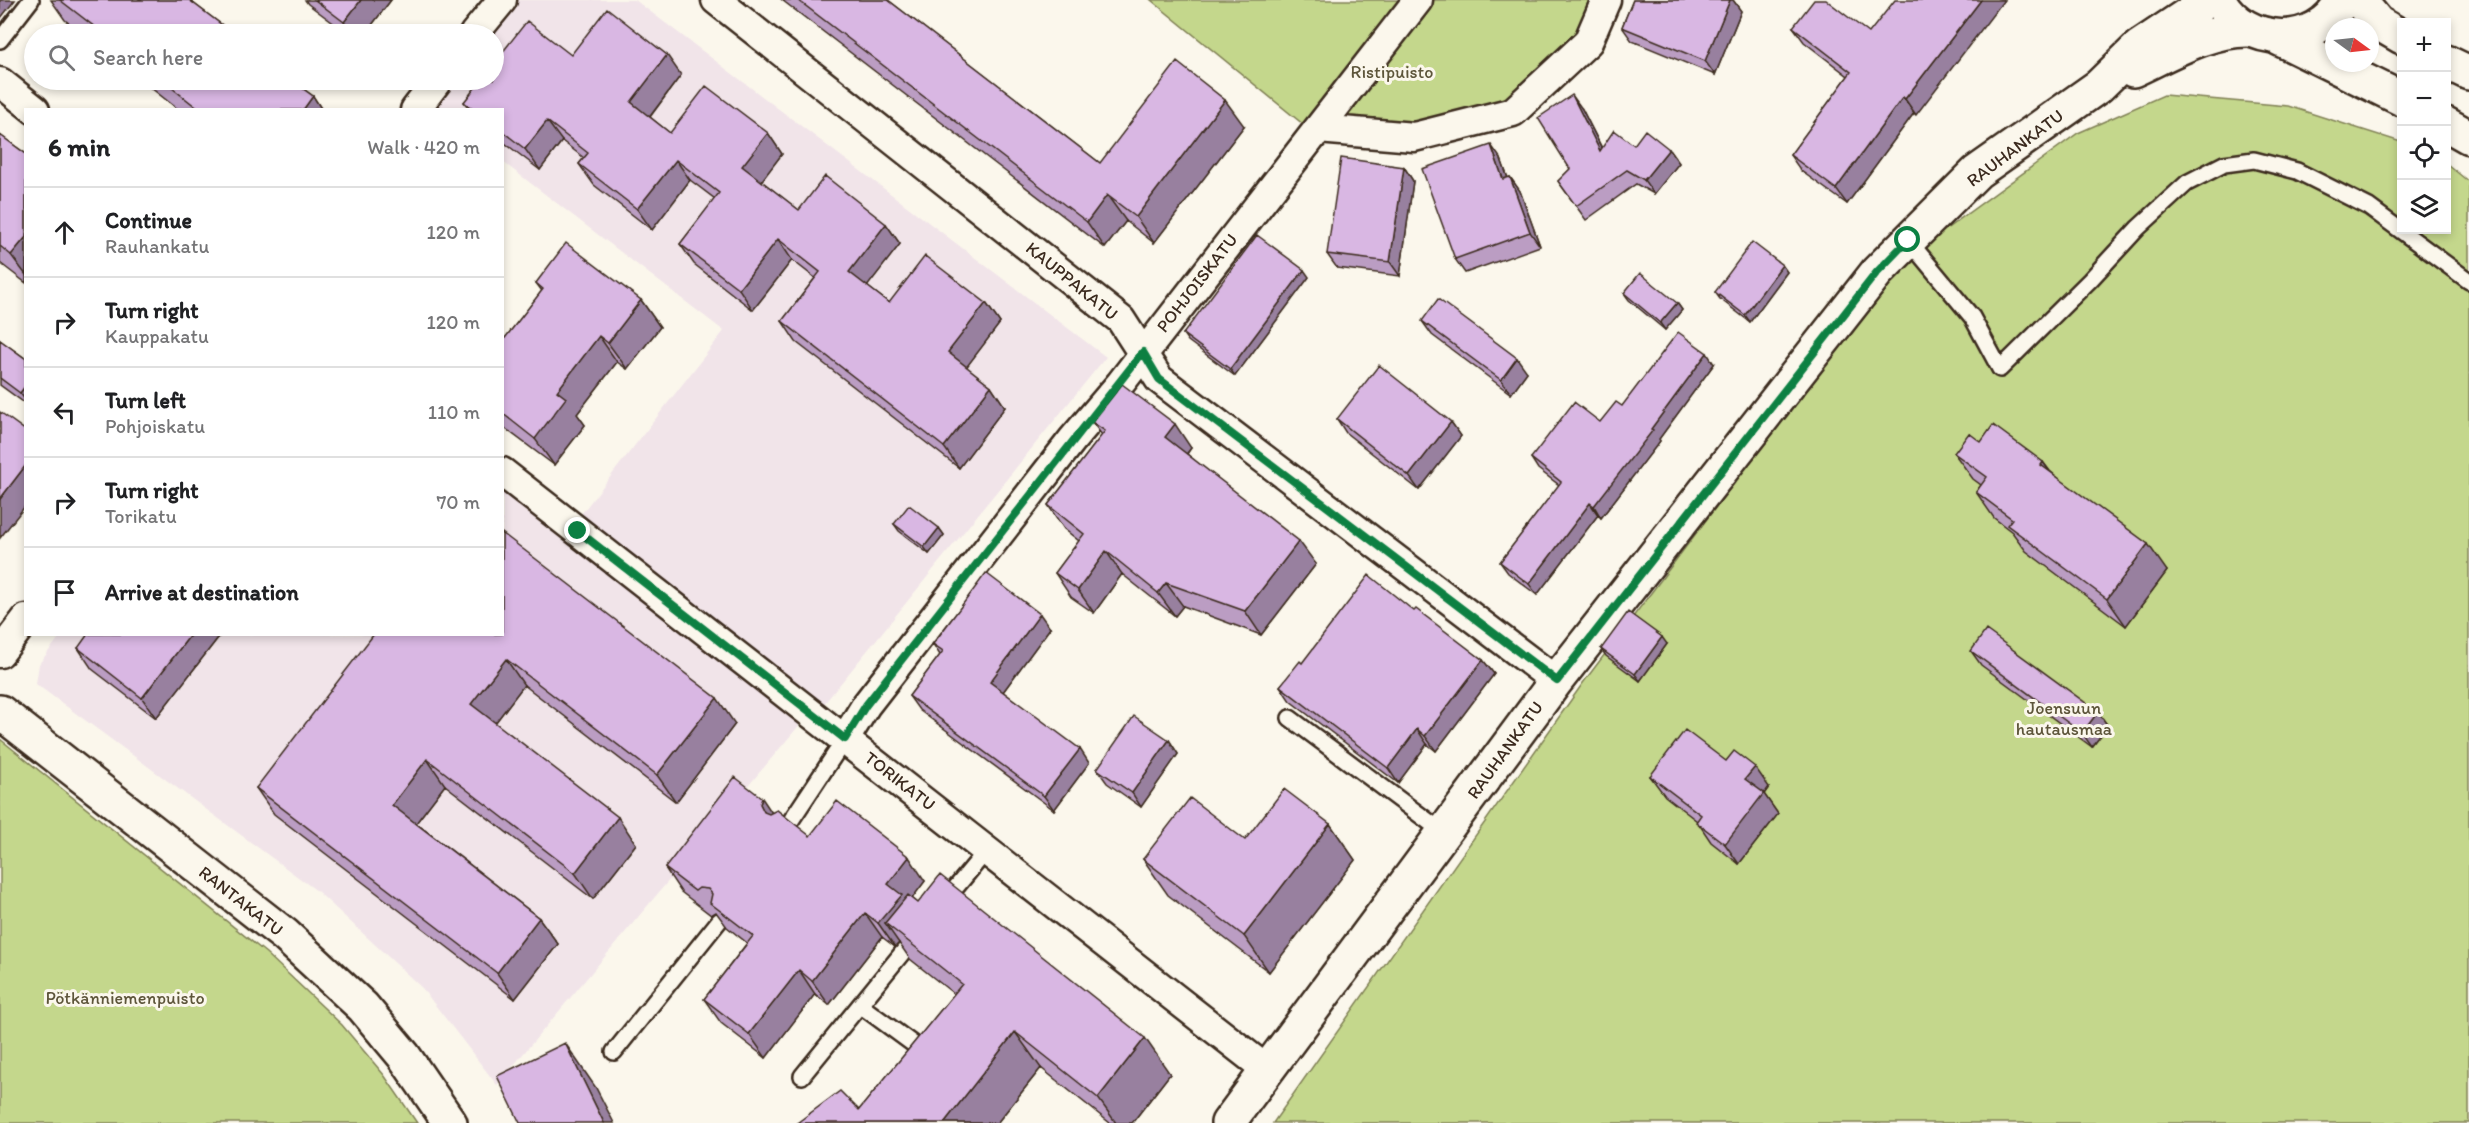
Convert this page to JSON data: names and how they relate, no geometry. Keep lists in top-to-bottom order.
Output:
{
  "streets": {
    "street": [
      "RAUHANKATU",
      "KAUPPAKATU",
      "POHJOISKATU",
      "TORIKATU",
      "RANTAKATU"
    ]
  },
  "crossings": [
    ["RAUHANKATU", "KAUPPAKATU"],
    ["RAUHANKATU", "TORIKATU"],
    ["KAUPPAKATU", "POHJOISKATU"],
    ["POHJOISKATU", "TORIKATU"]
  ],
  "parks": ["Ristipuisto", "Joensuun hautausmaa", "Pötkänniemenpuisto"],
  "north": "right",
  "page": {
    "map_buttons": ["+", "−"],
    "search": "Search here",
    "heading": ["6 min", "Walk · 420 m"],
    "list": [
      ["Continue", "Rauhankatu", "120 m"],
      ["Turn right", "Kauppakatu", "120 m"],
      ["Turn left", "Pohjoiskatu", "110 m"],
      ["Turn right", "Torikatu", "70 m"],
      "Arrive at destination"
    ]
  }
}
